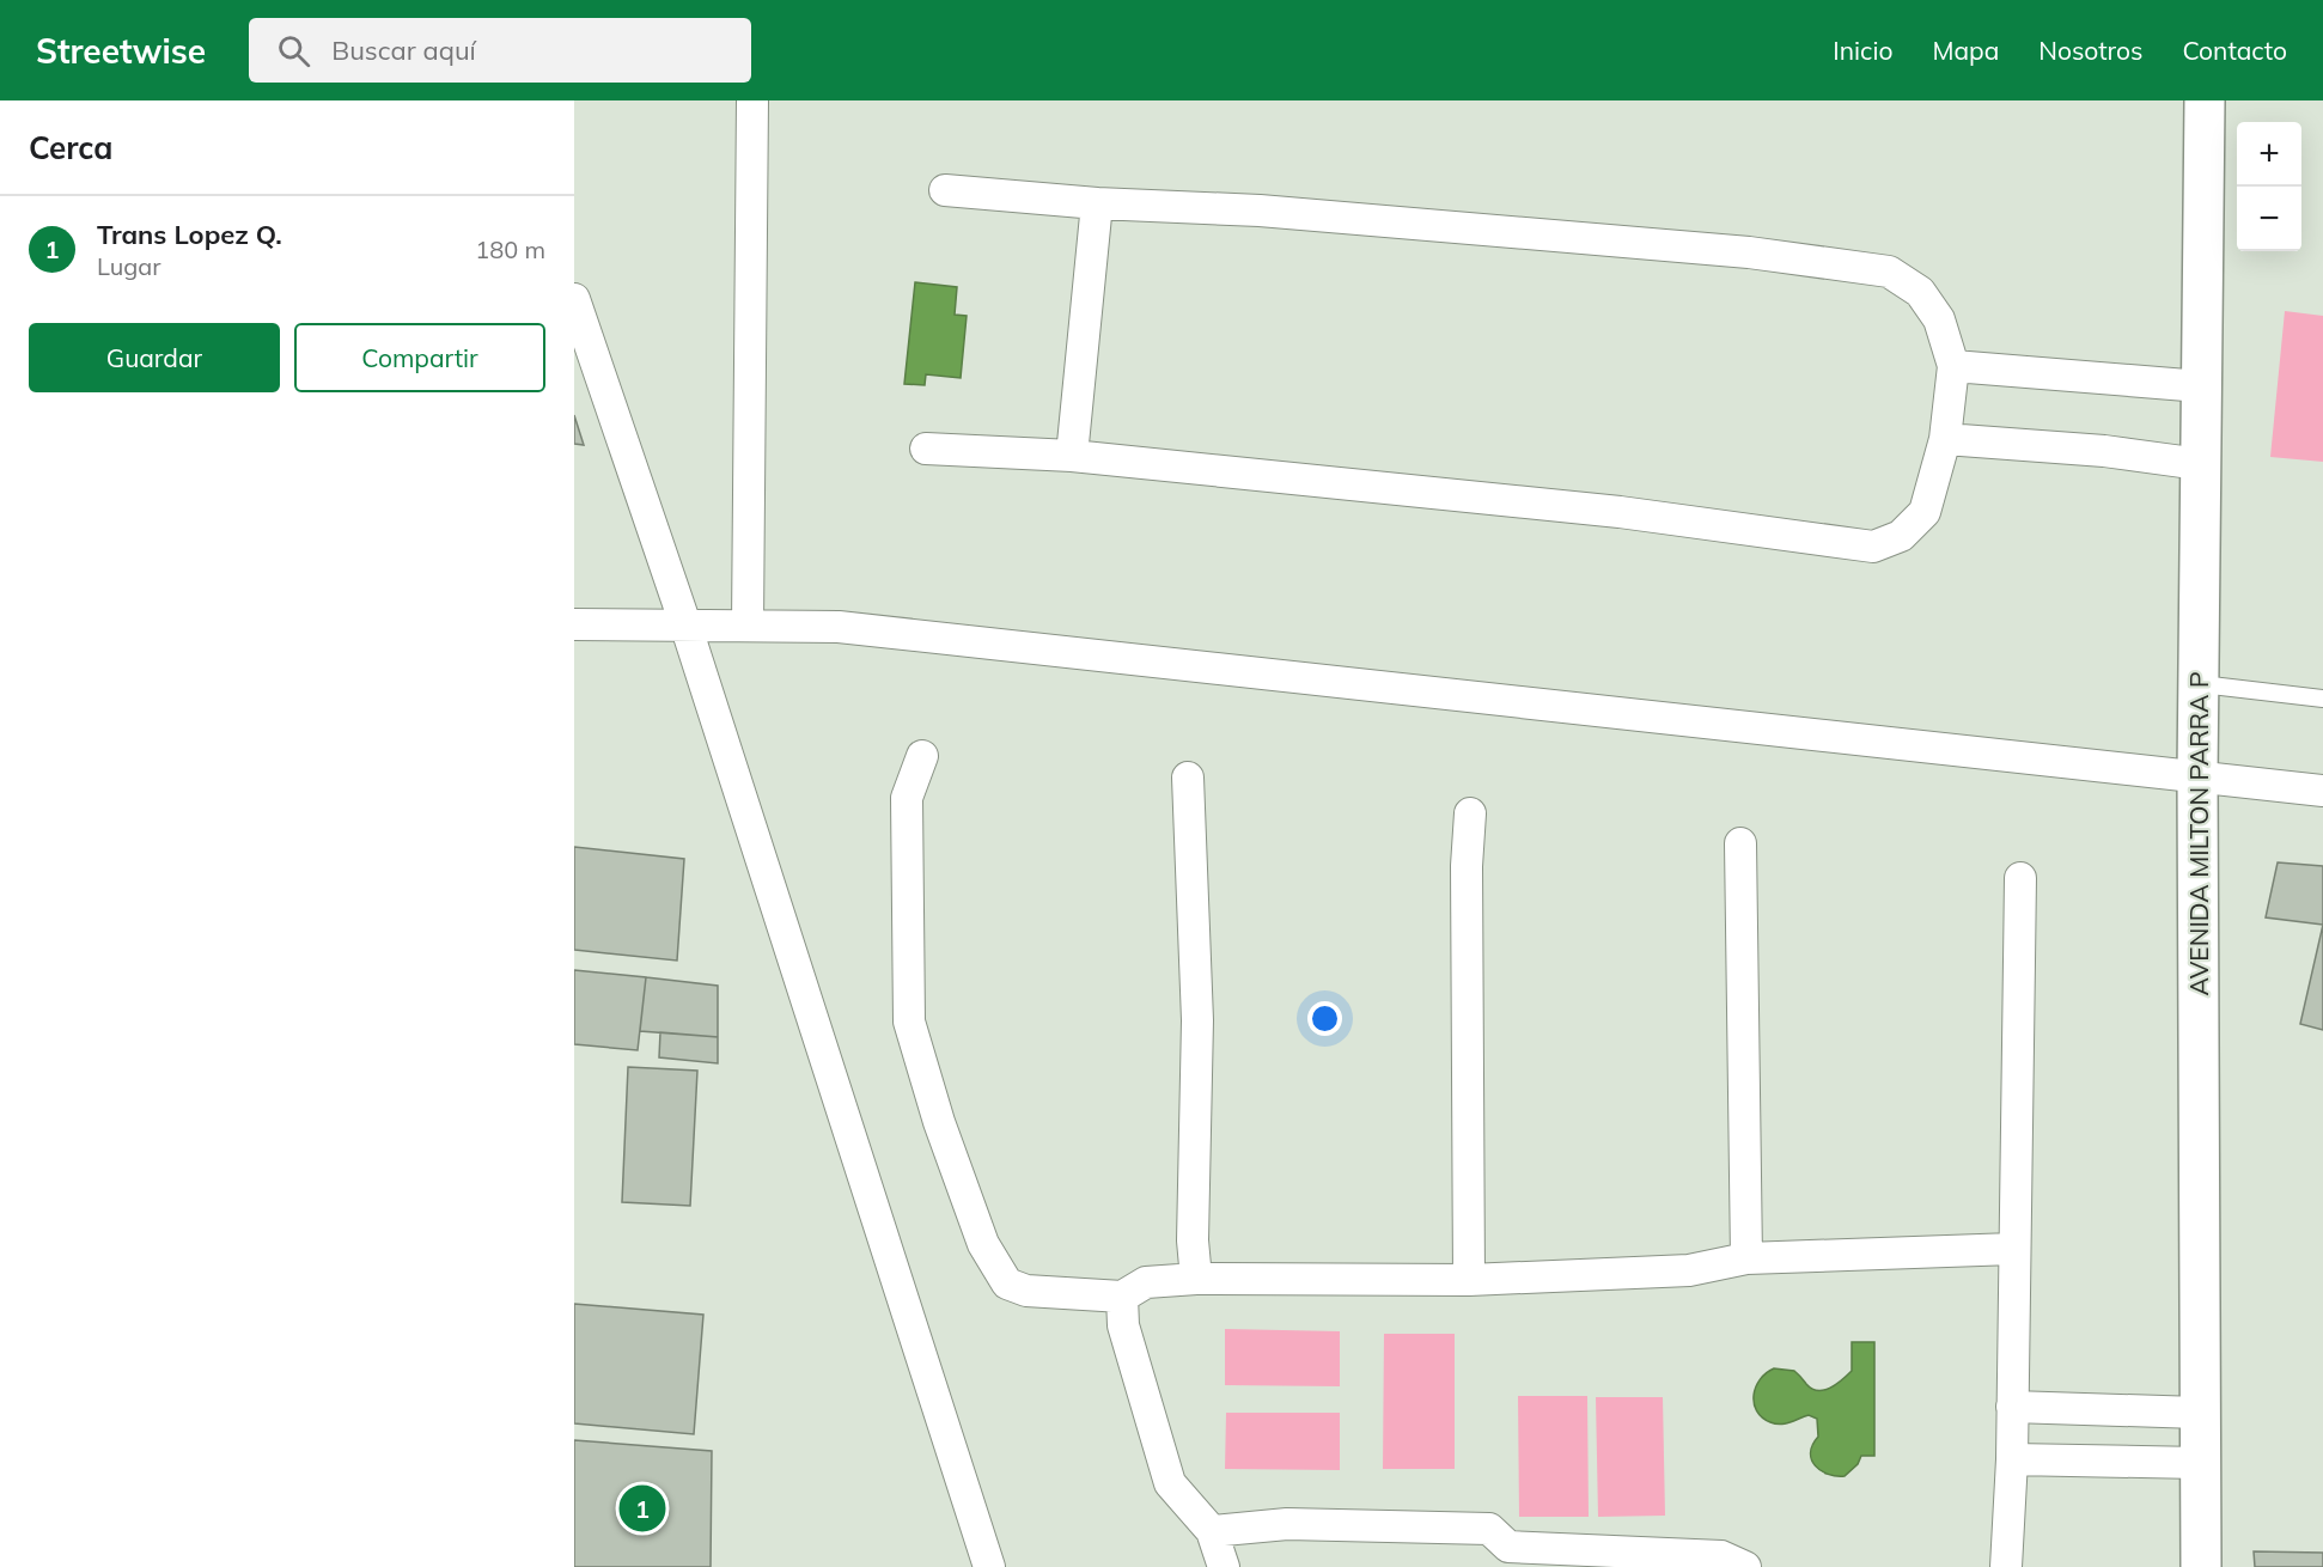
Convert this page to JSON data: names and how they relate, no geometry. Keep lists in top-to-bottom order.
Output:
{
  "streets": {
    "street": ["AVENIDA MILTON PARRA P"]
  },
  "page": {
    "header": "Streetwise",
    "search": "Buscar aquí",
    "nav": [
      "Inicio",
      "Mapa",
      "Nosotros",
      "Contacto"
    ],
    "heading": "Cerca",
    "map_buttons": ["+", "−"],
    "list": [
      {
        "mark": "1",
        "name": "Trans Lopez Q.",
        "note": "Lugar",
        "value": "180 m"
      }
    ],
    "buttons": ["Guardar", "Compartir"],
    "pins": "1"
  }
}
